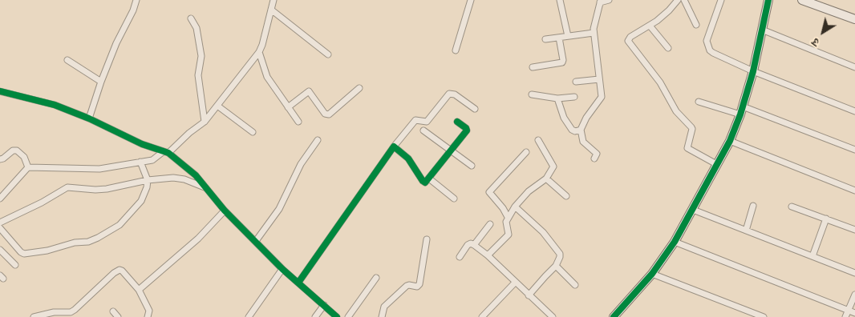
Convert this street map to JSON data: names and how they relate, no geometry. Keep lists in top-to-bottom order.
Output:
{
  "north": "bottom left"
}
